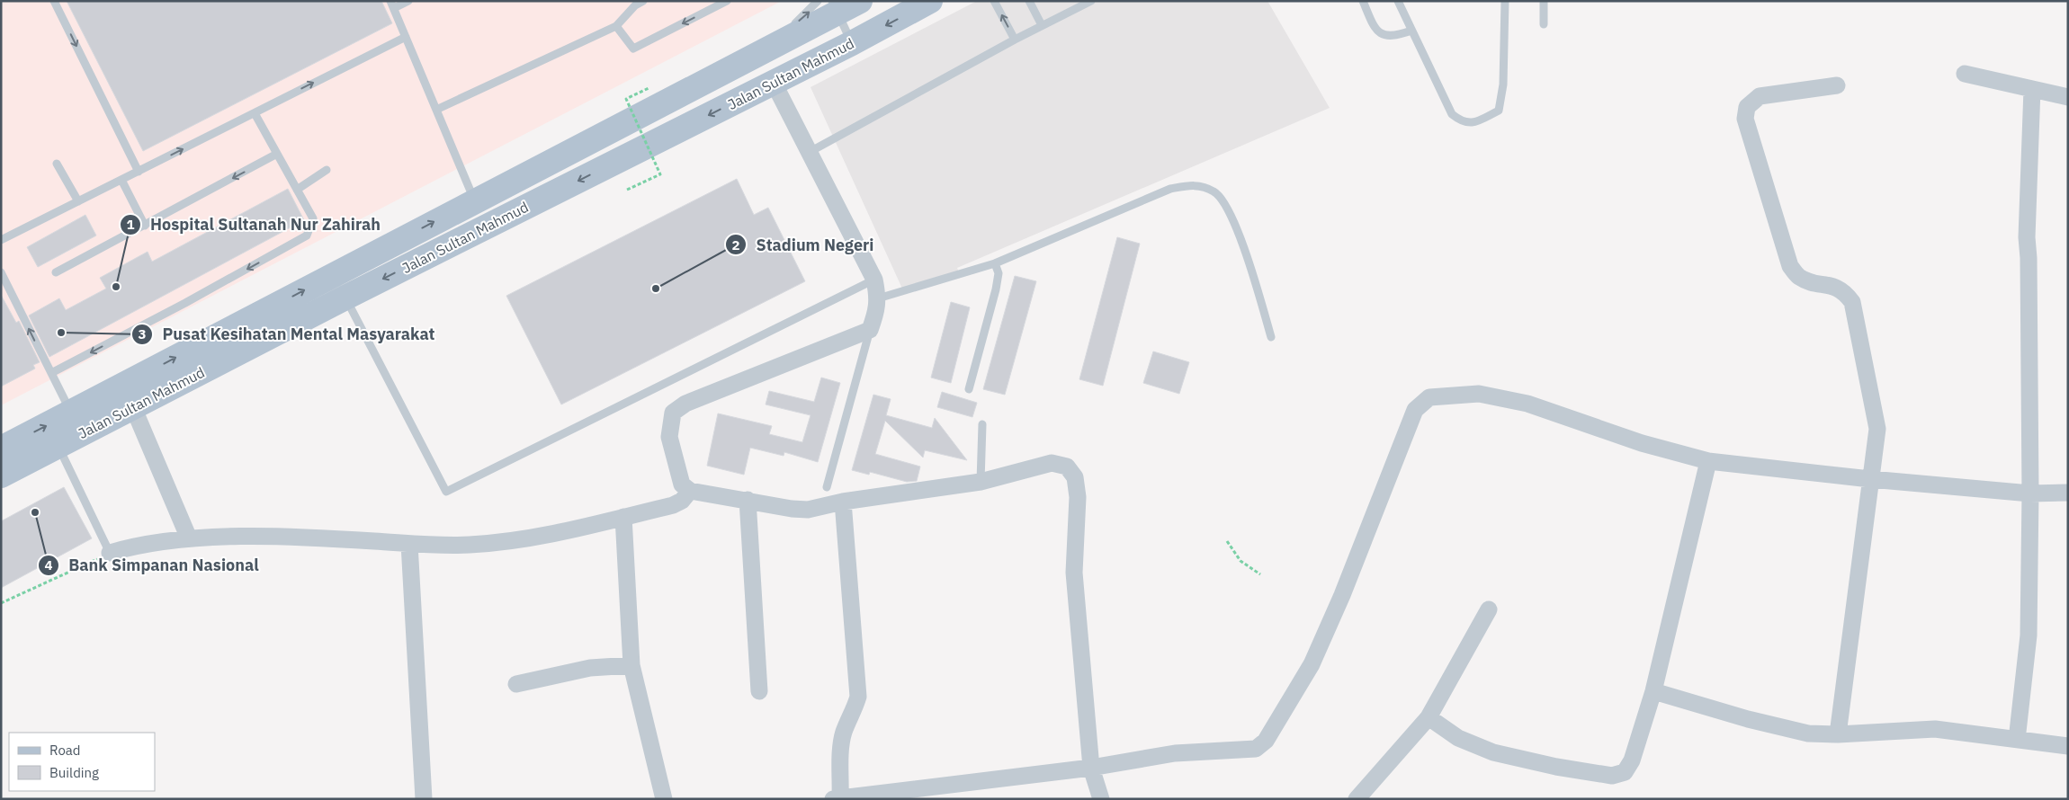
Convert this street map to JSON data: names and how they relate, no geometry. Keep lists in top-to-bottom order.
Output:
{
  "streets": {
    "main road": ["Jalan Sultan Mahmud"]
  },
  "places": [
    "Hospital Sultanah Nur Zahirah",
    "Stadium Negeri",
    "Pusat Kesihatan Mental Masyarakat",
    "Bank Simpanan Nasional"
  ],
  "legend": ["Road", "Building"]
}
